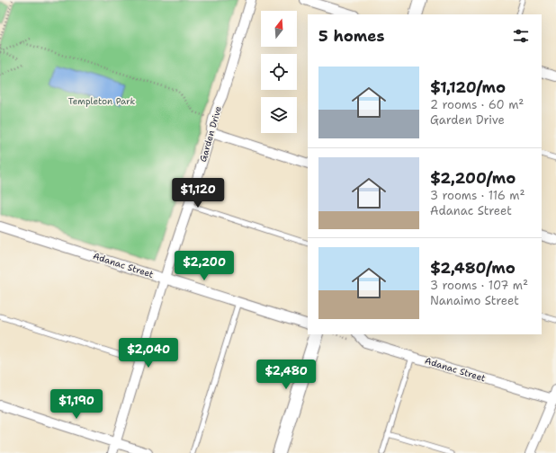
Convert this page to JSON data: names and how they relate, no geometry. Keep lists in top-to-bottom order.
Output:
{
  "streets": {
    "street": ["Garden Drive", "Adanac Street"]
  },
  "crossings": [
    ["Garden Drive", "Adanac Street"]
  ],
  "parks": ["Templeton Park"],
  "north": "top",
  "page": {
    "heading": "5 homes",
    "list": [
      {
        "name": "$1,120/mo",
        "note": "2 rooms · 60 m² · Garden Drive"
      },
      {
        "name": "$2,200/mo",
        "note": "3 rooms · 116 m² · Adanac Street"
      },
      {
        "name": "$2,480/mo",
        "note": "3 rooms · 107 m² · Nanaimo Street"
      }
    ],
    "price": [
      "$1,120",
      "$2,200",
      "$2,040",
      "$2,480",
      "$1,190"
    ]
  }
}
